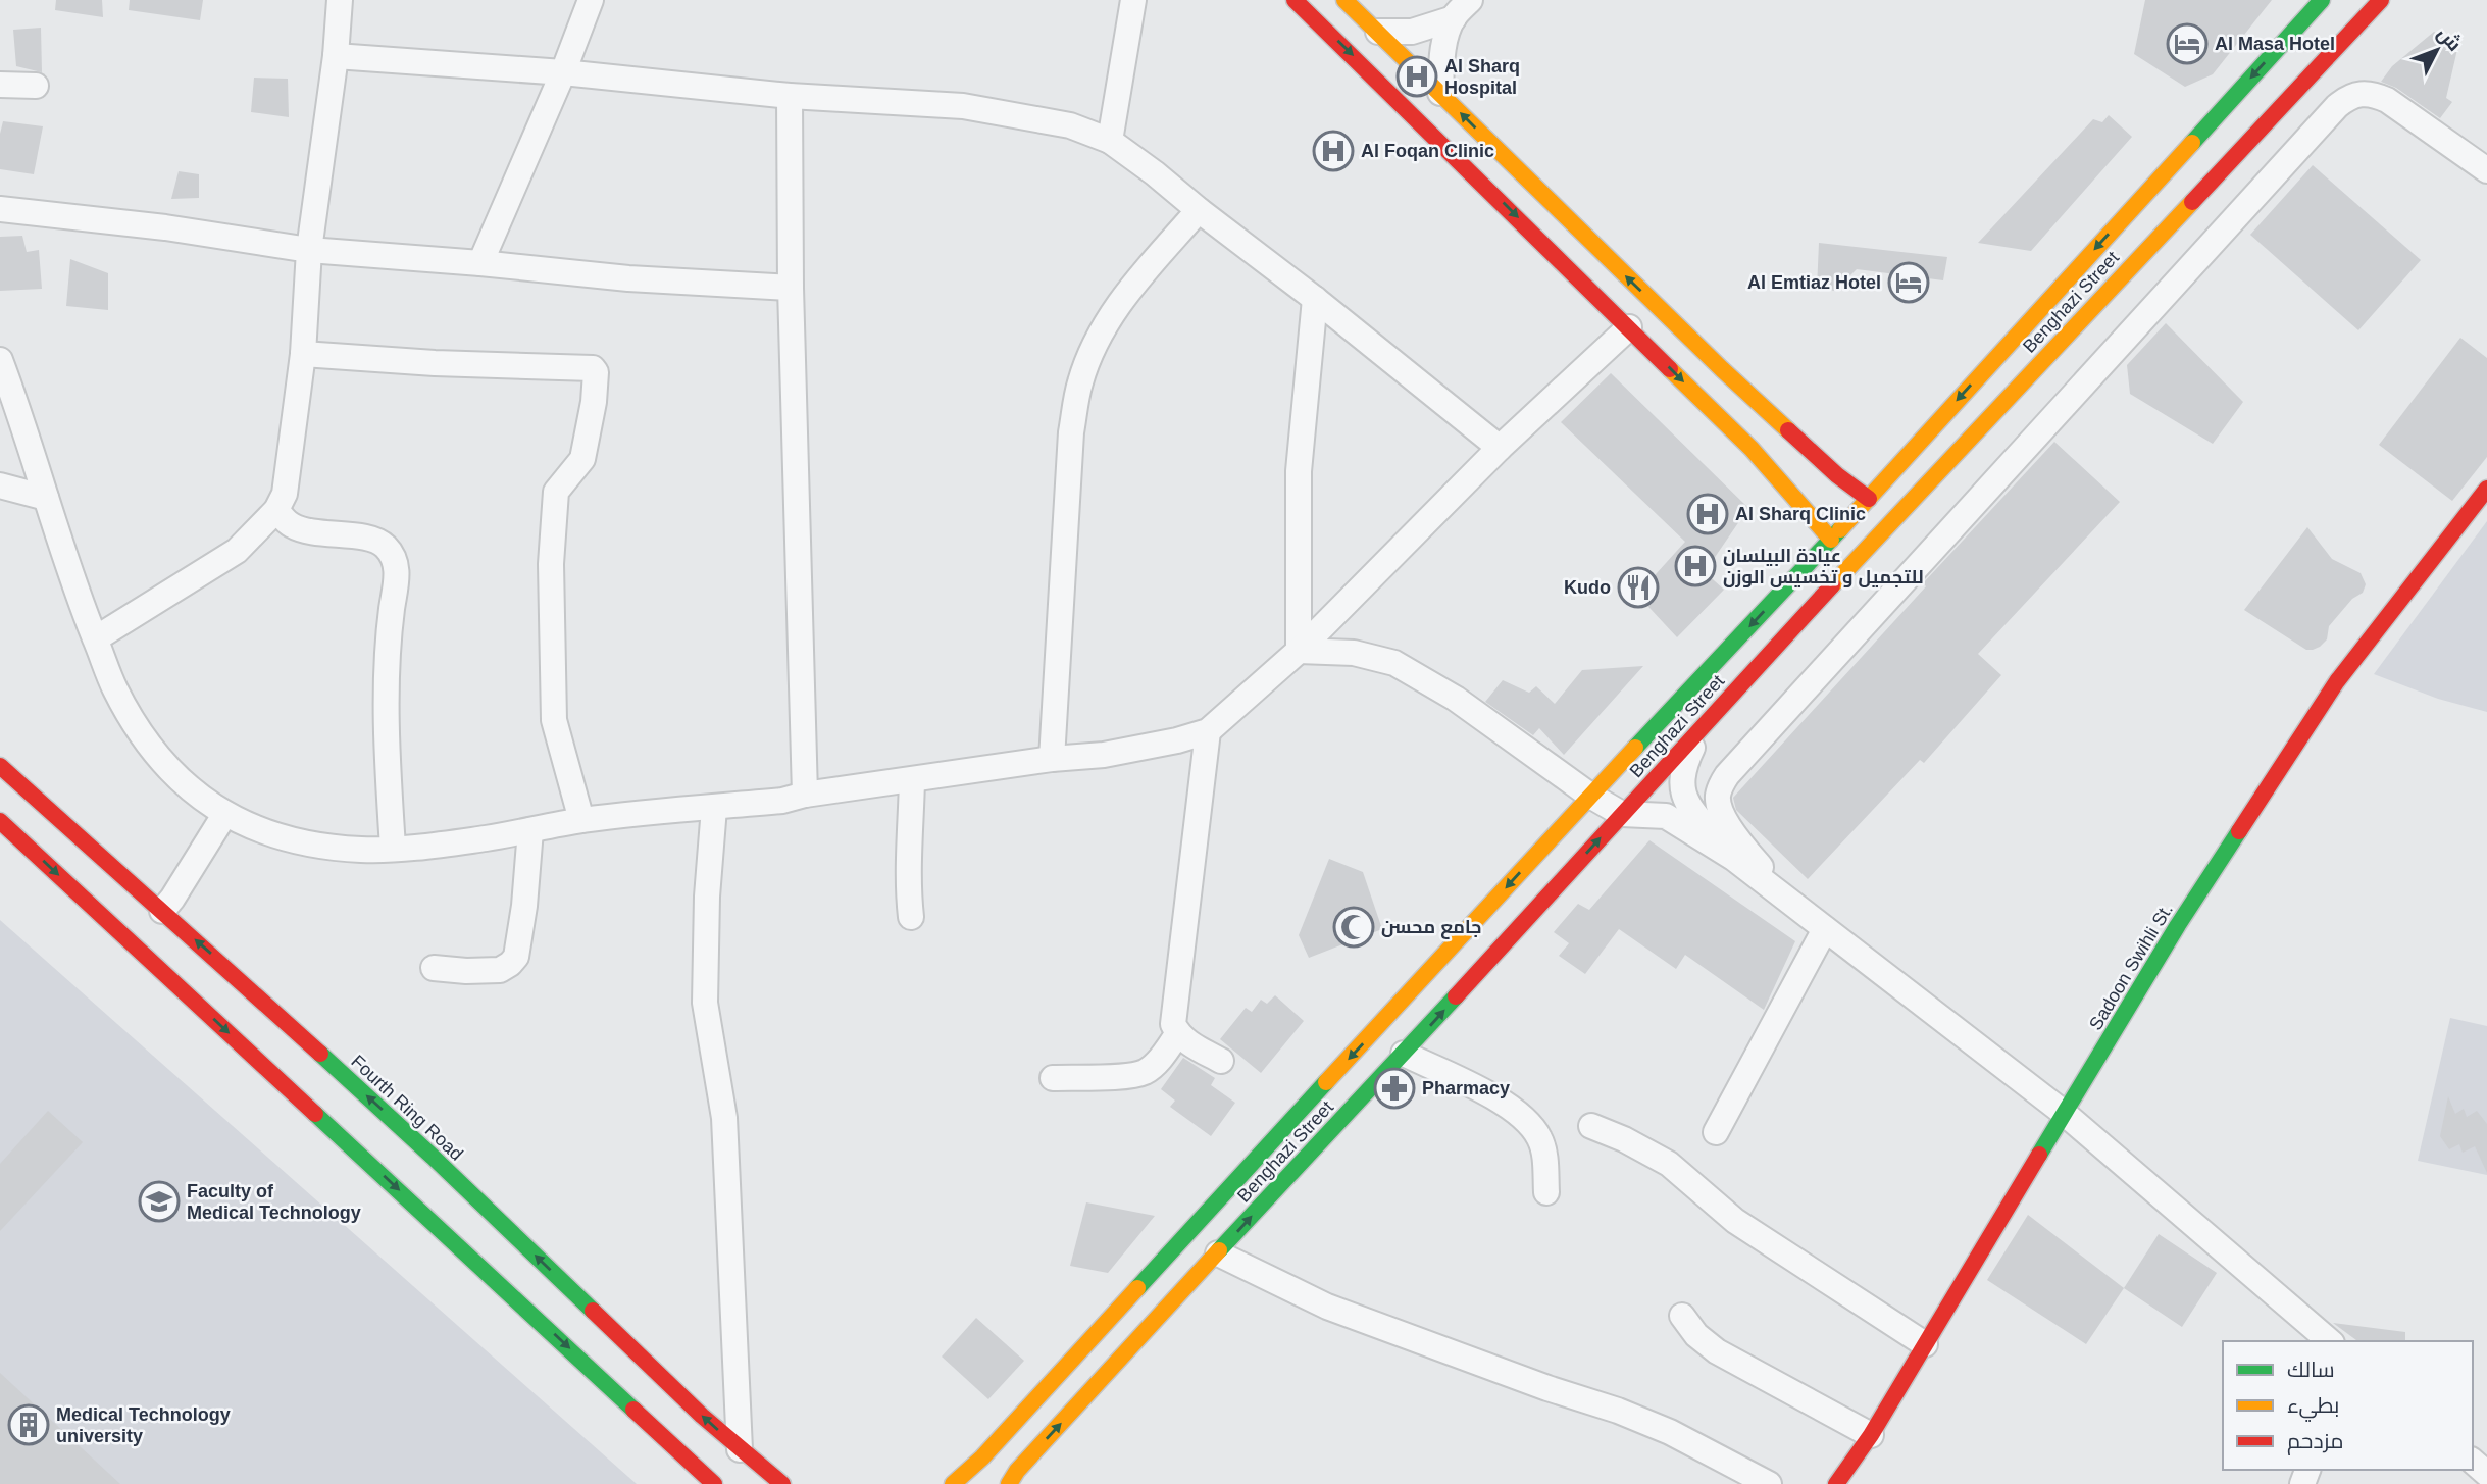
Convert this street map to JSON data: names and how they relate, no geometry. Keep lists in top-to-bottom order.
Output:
{
  "streets": {
    "main road": ["Benghazi Street", "Sadoon Swihli St.", "Fourth Ring Road"]
  },
  "places": {
    "hotel": ["Al Masa Hotel", "Al Emtiaz Hotel"],
    "hospital": [
      "Al Sharq Hospital",
      "Al Foqan Clinic",
      "Al Sharq Clinic",
      "عيادة البيلسان للتجميل و تخسيس الوزن"
    ],
    "restaurant": ["Kudo"],
    "mosque": ["جامع محسن"],
    "pharmacy": ["Pharmacy"],
    "school or university": ["Faculty of Medical Technology"],
    "building": ["Medical Technology university"]
  },
  "legend": ["سالك", "بطيء", "مزدحم"],
  "north": "top right"
}
